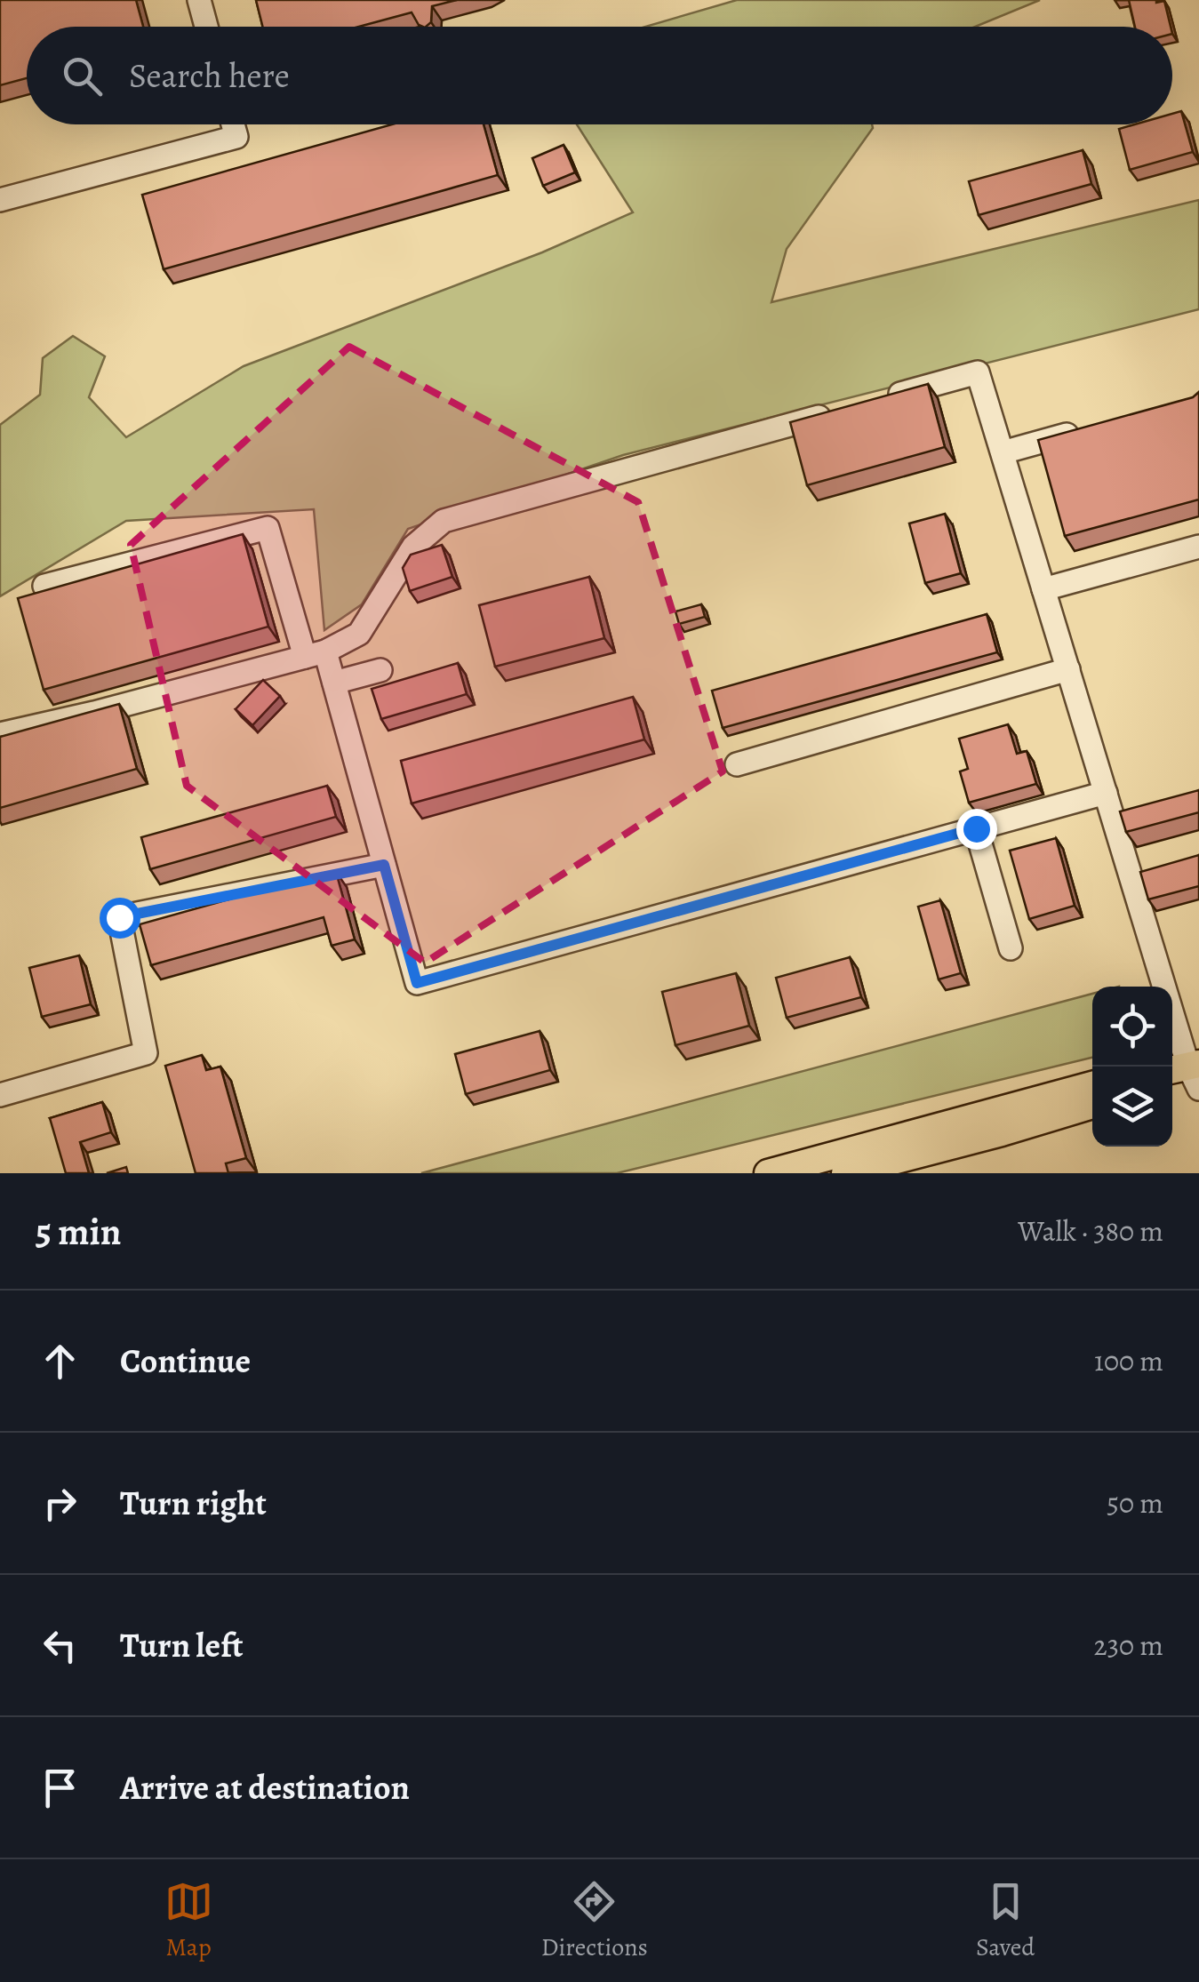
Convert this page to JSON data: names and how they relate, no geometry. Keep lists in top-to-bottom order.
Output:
{
  "page": {
    "search": "Search here",
    "heading": ["5 min", "Walk · 380 m"],
    "list": [
      ["Continue", "100 m"],
      ["Turn right", "50 m"],
      ["Turn left", "230 m"],
      "Arrive at destination"
    ],
    "nav": ["Map", "Directions", "Saved"]
  }
}
